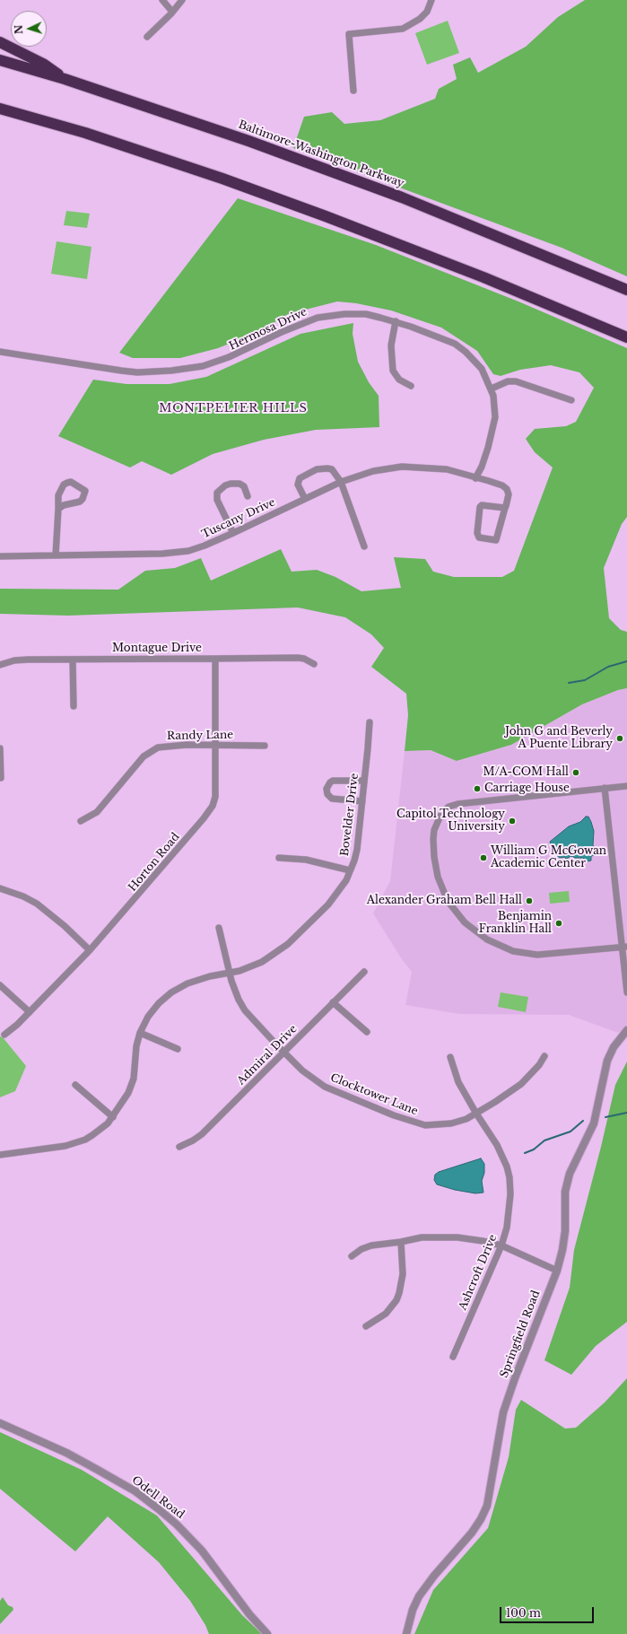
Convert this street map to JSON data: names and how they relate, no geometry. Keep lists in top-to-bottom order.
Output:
{
  "streets": {
    "highway": ["Baltimore-Washington Parkway"],
    "street": [
      "Hermosa Drive",
      "Tuscany Drive",
      "Montague Drive",
      "Randy Lane",
      "Bovelder Drive",
      "Horton Road",
      "Admiral Drive",
      "Clocktower Lane",
      "Ashcroft Drive",
      "Springfield Road",
      "Odell Road"
    ]
  },
  "crossings": [
    ["Hermosa Drive", "Tuscany Drive"],
    ["Montague Drive", "Horton Road"],
    ["Randy Lane", "Horton Road"],
    ["Bovelder Drive", "Clocktower Lane"],
    ["Admiral Drive", "Clocktower Lane"],
    ["Clocktower Lane", "Ashcroft Drive"]
  ],
  "districts": ["MONTPELIER HILLS"],
  "places": [
    "John G and Beverly A Puente Library",
    "M/A-COM Hall",
    "Carriage House",
    "Capitol Technology University",
    "William G McGowan Academic Center",
    "Alexander Graham Bell Hall",
    "Benjamin Franklin Hall"
  ],
  "scale_bar": "100 m",
  "north": "left"
}
